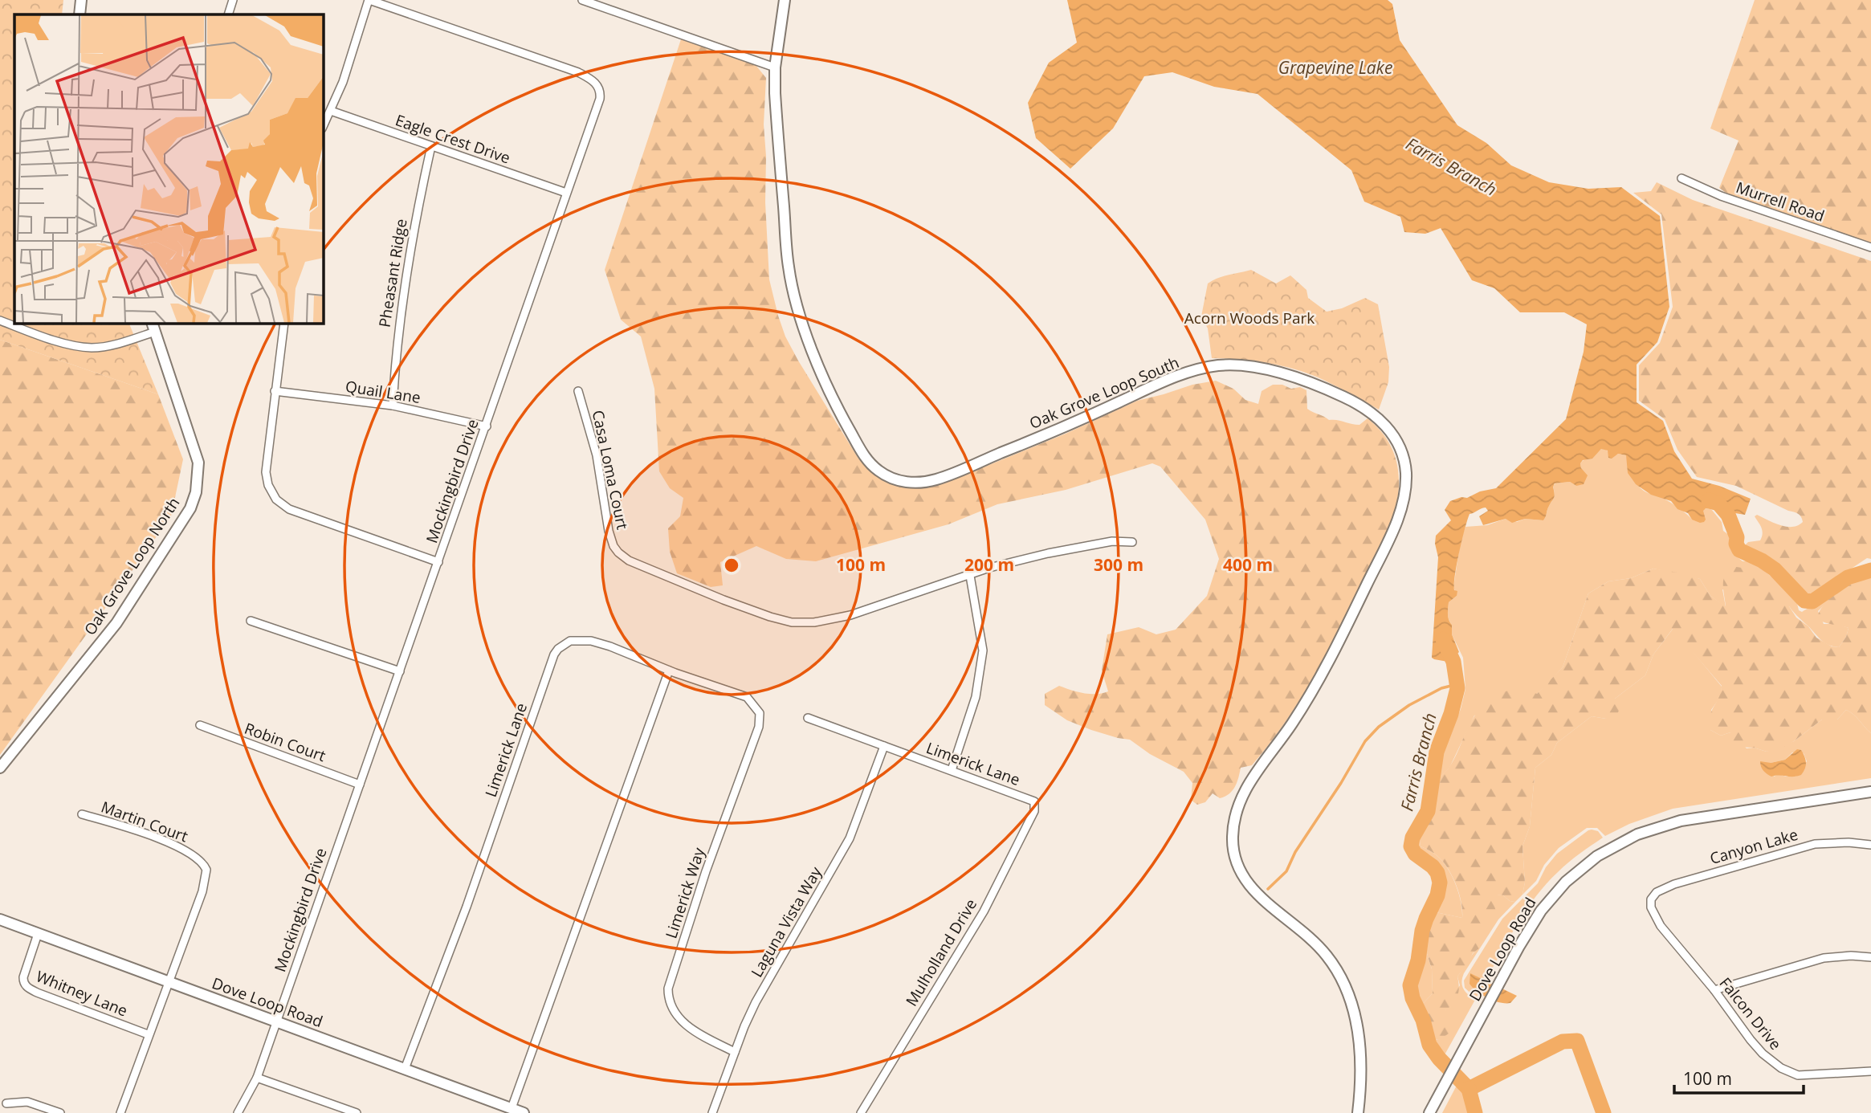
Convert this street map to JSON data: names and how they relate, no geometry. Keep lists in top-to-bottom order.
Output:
{
  "streets": {
    "street": [
      "Eagle Crest Drive",
      "Murrell Road",
      "Pheasant Ridge",
      "Quail Lane",
      "Oak Grove Loop South",
      "Casa Loma Court",
      "Mockingbird Drive",
      "Oak Grove Loop North",
      "Robin Court",
      "Limerick Lane",
      "Martin Court",
      "Canyon Lake",
      "Limerick Way",
      "Laguna Vista Way",
      "Dove Loop Road",
      "Mulholland Drive",
      "Whitney Lane",
      "Falcon Drive"
    ]
  },
  "crossings": [
    ["Eagle Crest Drive", "Pheasant Ridge"],
    ["Eagle Crest Drive", "Mockingbird Drive"],
    ["Pheasant Ridge", "Quail Lane"],
    ["Quail Lane", "Mockingbird Drive"],
    ["Mockingbird Drive", "Robin Court"],
    ["Mockingbird Drive", "Dove Loop Road"],
    ["Limerick Lane", "Limerick Way"],
    ["Limerick Lane", "Laguna Vista Way"],
    ["Limerick Lane", "Dove Loop Road"],
    ["Limerick Lane", "Mulholland Drive"],
    ["Martin Court", "Dove Loop Road"],
    ["Canyon Lake", "Falcon Drive"],
    ["Limerick Way", "Laguna Vista Way"],
    ["Dove Loop Road", "Whitney Lane"]
  ],
  "water": ["Grapevine Lake", "Farris Branch"],
  "parks": ["Acorn Woods Park"],
  "scale_bar": "100 m",
  "rings": [
    "100 m",
    "200 m",
    "300 m",
    "400 m"
  ]
}
